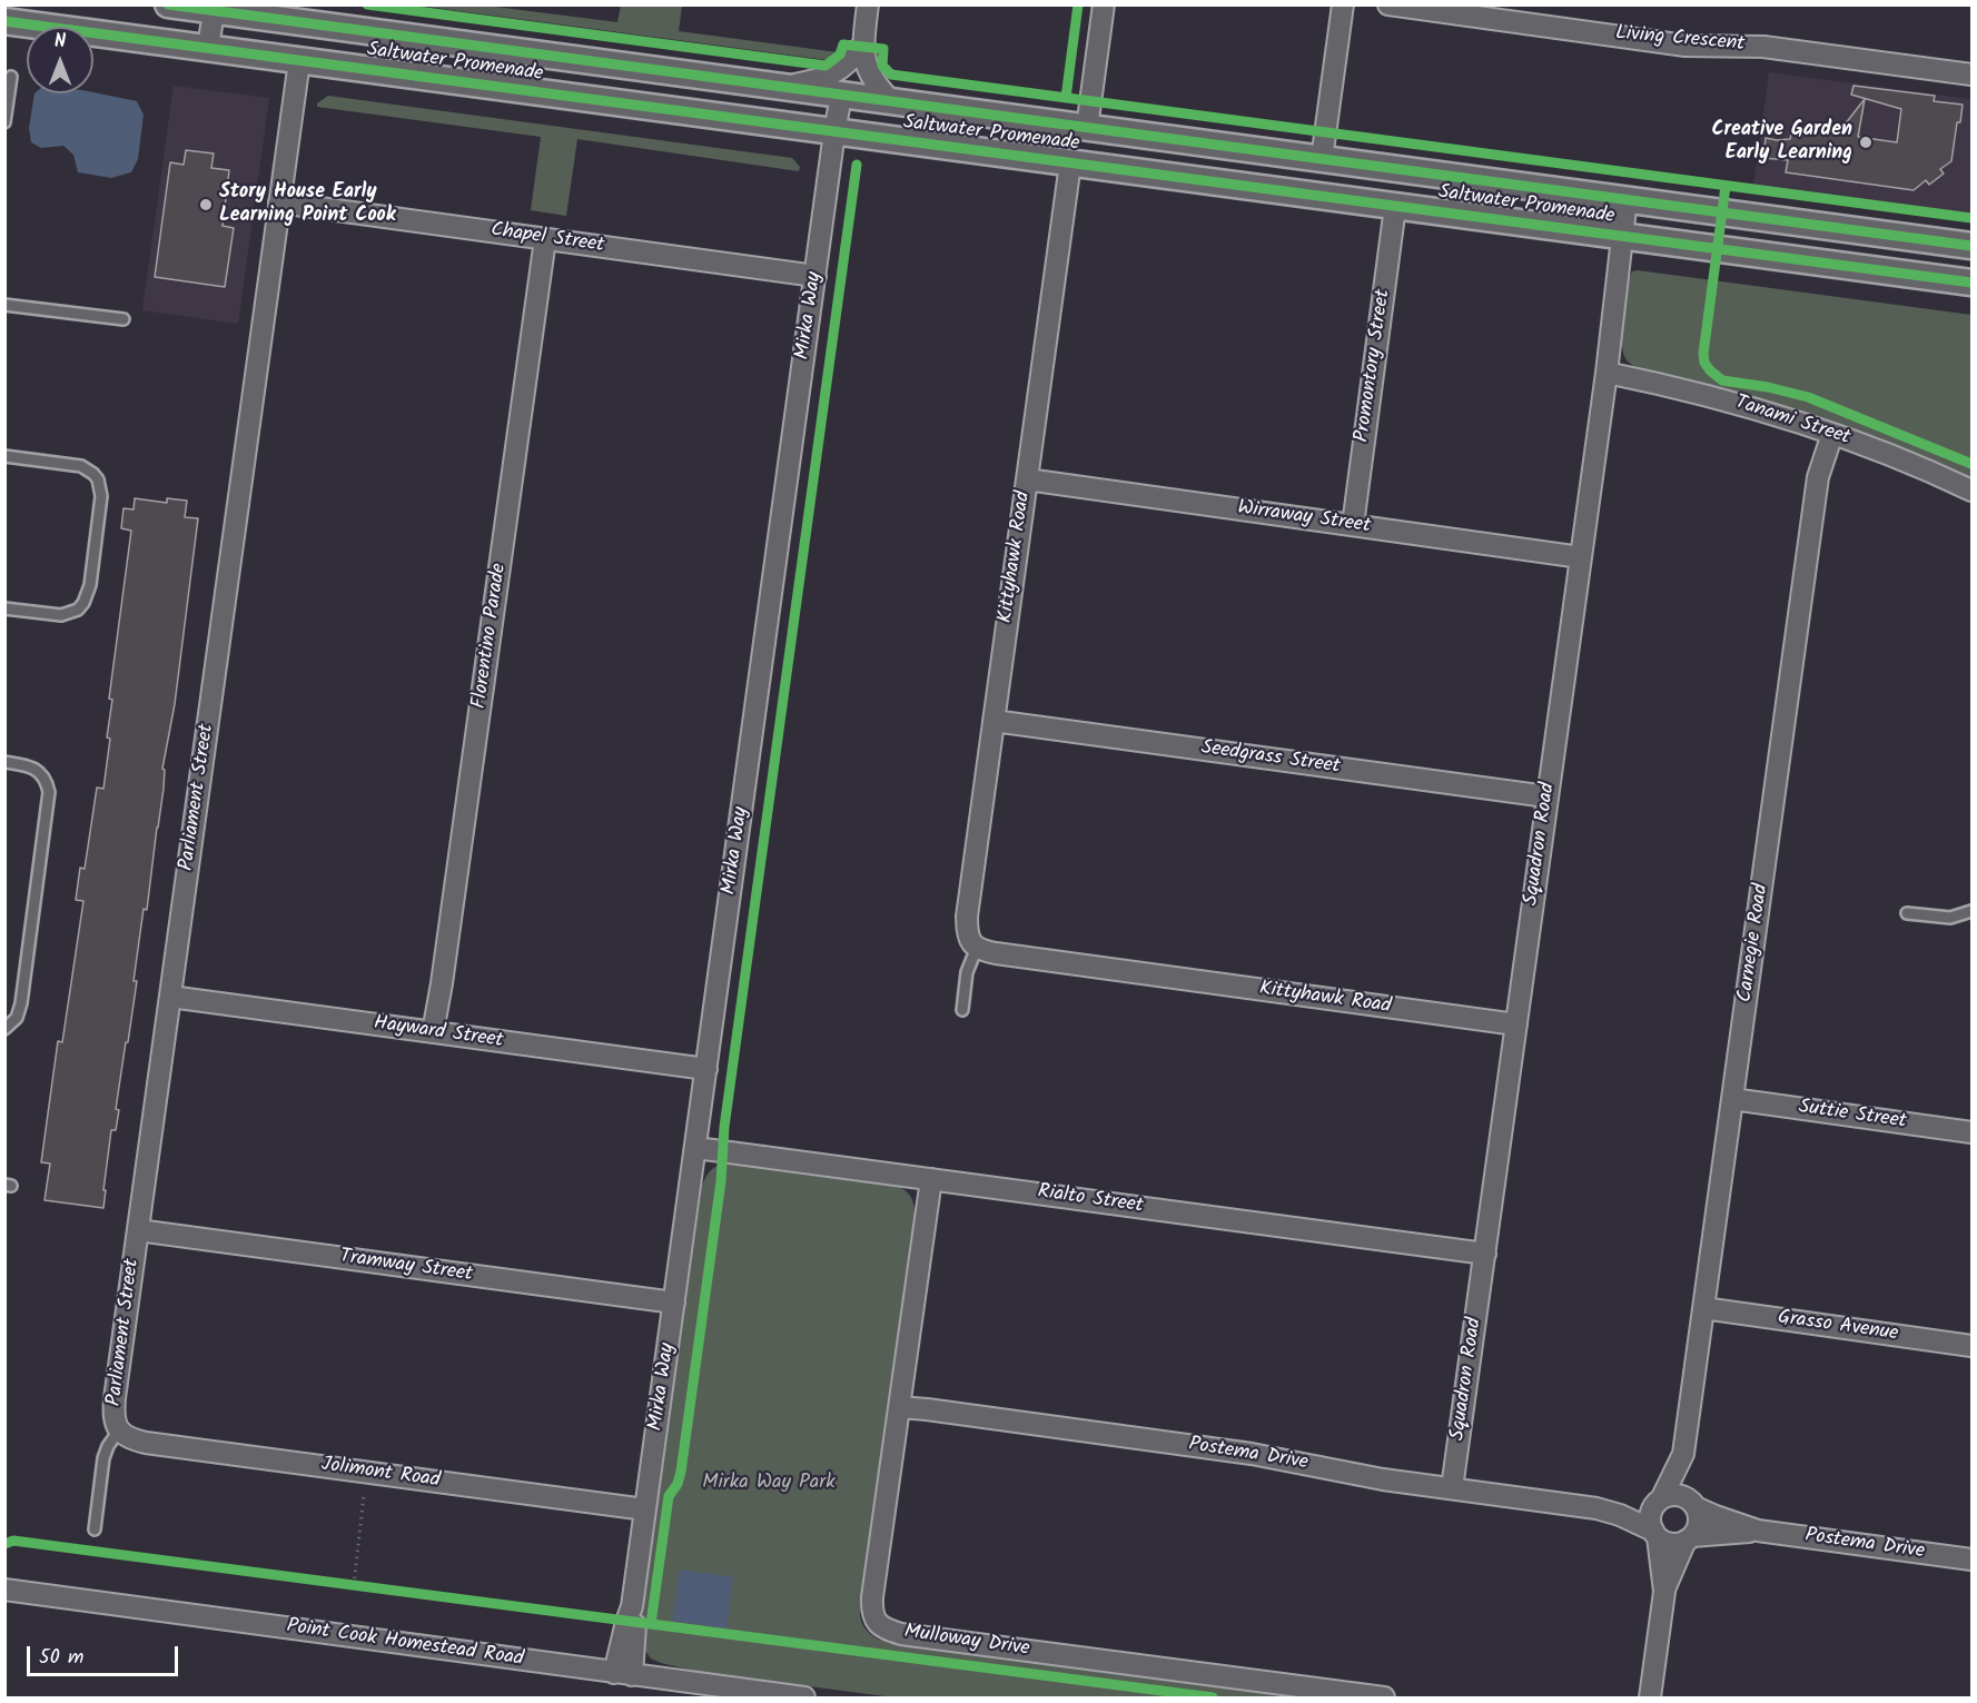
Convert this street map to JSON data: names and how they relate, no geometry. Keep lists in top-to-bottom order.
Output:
{
  "streets": {
    "street": [
      "Living Crescent",
      "Saltwater Promenade",
      "Chapel Street",
      "Mirka Way",
      "Promontory Street",
      "Tanami Street",
      "Wirraway Street",
      "Kittyhawk Road",
      "Florentino Parade",
      "Seedgrass Street",
      "Parliament Street",
      "Squadron Road",
      "Carnegie Road",
      "Hayward Street",
      "Suttie Street",
      "Rialto Street",
      "Tramway Street",
      "Grasso Avenue",
      "Postema Drive",
      "Jolimont Road",
      "Mulloway Drive",
      "Point Cook Homestead Road"
    ]
  },
  "crossings": [
    ["Saltwater Promenade", "Mirka Way"],
    ["Saltwater Promenade", "Promontory Street"],
    ["Saltwater Promenade", "Kittyhawk Road"],
    ["Saltwater Promenade", "Parliament Street"],
    ["Saltwater Promenade", "Squadron Road"],
    ["Chapel Street", "Mirka Way"],
    ["Chapel Street", "Florentino Parade"],
    ["Chapel Street", "Parliament Street"],
    ["Mirka Way", "Hayward Street"],
    ["Mirka Way", "Rialto Street"],
    ["Mirka Way", "Tramway Street"],
    ["Mirka Way", "Jolimont Road"],
    ["Mirka Way", "Point Cook Homestead Road"],
    ["Promontory Street", "Wirraway Street"],
    ["Tanami Street", "Squadron Road"],
    ["Tanami Street", "Carnegie Road"],
    ["Wirraway Street", "Kittyhawk Road"],
    ["Wirraway Street", "Squadron Road"],
    ["Kittyhawk Road", "Seedgrass Street"],
    ["Kittyhawk Road", "Squadron Road"],
    ["Florentino Parade", "Hayward Street"],
    ["Seedgrass Street", "Squadron Road"],
    ["Parliament Street", "Hayward Street"],
    ["Parliament Street", "Tramway Street"],
    ["Parliament Street", "Jolimont Road"],
    ["Squadron Road", "Rialto Street"],
    ["Squadron Road", "Postema Drive"],
    ["Carnegie Road", "Suttie Street"],
    ["Carnegie Road", "Grasso Avenue"],
    ["Carnegie Road", "Postema Drive"],
    ["Rialto Street", "Mulloway Drive"],
    ["Postema Drive", "Mulloway Drive"]
  ],
  "parks": ["Mirka Way Park"],
  "places": ["Creative Garden Early Learning", "Story House Early Learning Point Cook"],
  "scale_bar": "50 m",
  "north": "top"
}
